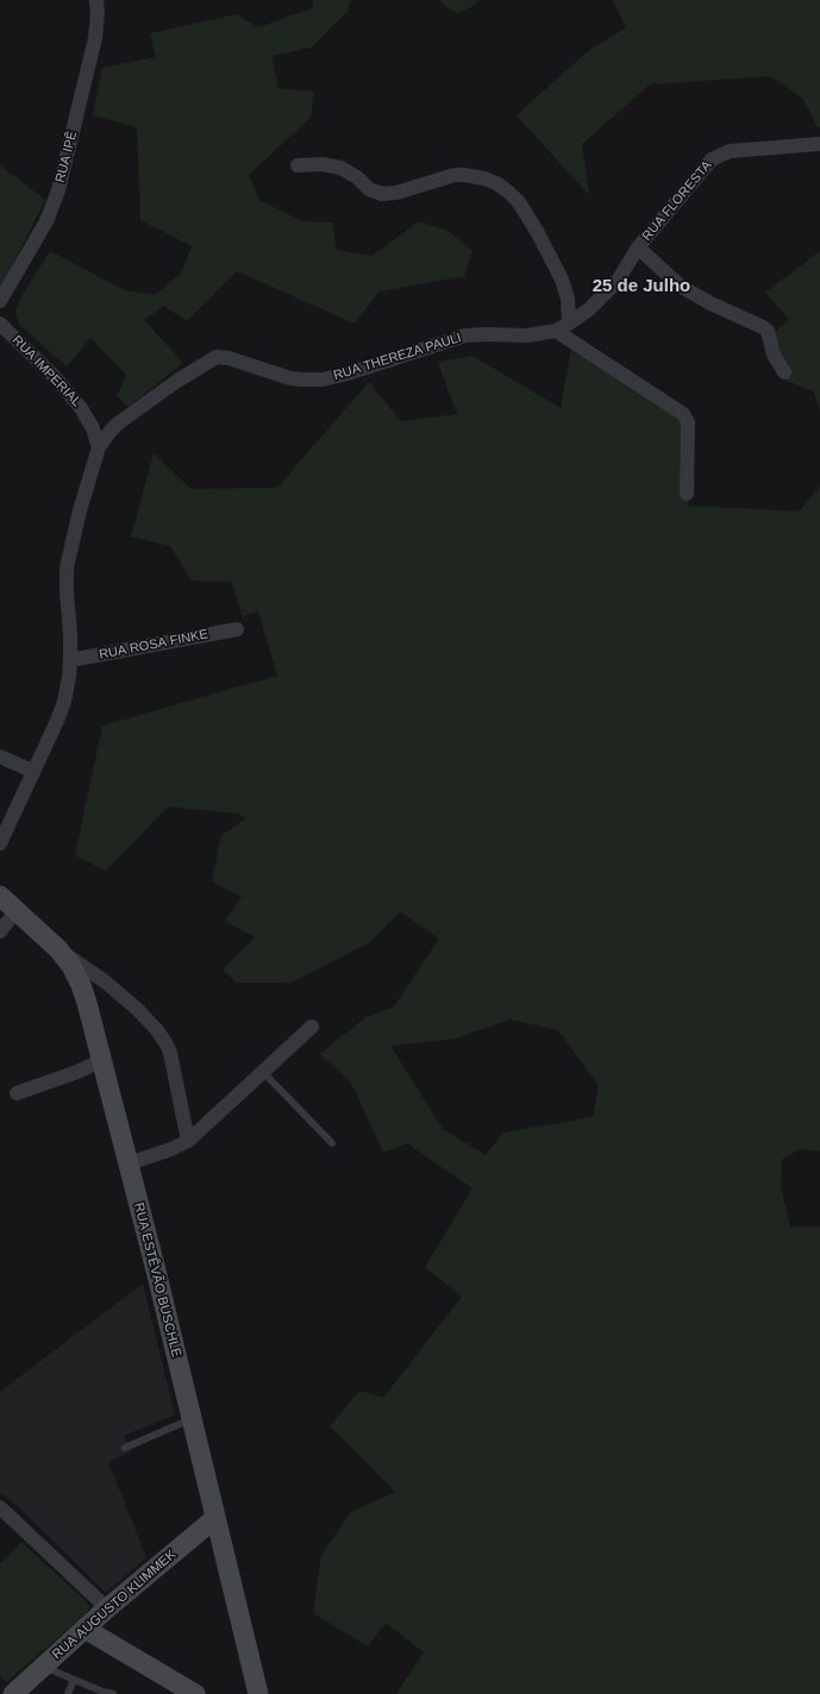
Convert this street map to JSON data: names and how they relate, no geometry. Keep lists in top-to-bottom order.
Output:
{
  "streets": {
    "street": [
      "RUA IPÊ",
      "RUA FLORESTA",
      "RUA THEREZA PAULI",
      "RUA IMPERIAL",
      "RUA ROSA FINKE",
      "RUA ESTÊVÃO BUSCHLE",
      "RUA AUGUSTO KLIMMEK"
    ]
  },
  "crossings": [
    ["RUA FLORESTA", "RUA THEREZA PAULI"],
    ["RUA THEREZA PAULI", "RUA IMPERIAL"],
    ["RUA THEREZA PAULI", "RUA ROSA FINKE"],
    ["RUA ESTÊVÃO BUSCHLE", "RUA AUGUSTO KLIMMEK"]
  ],
  "districts": ["25 de Julho"]
}
